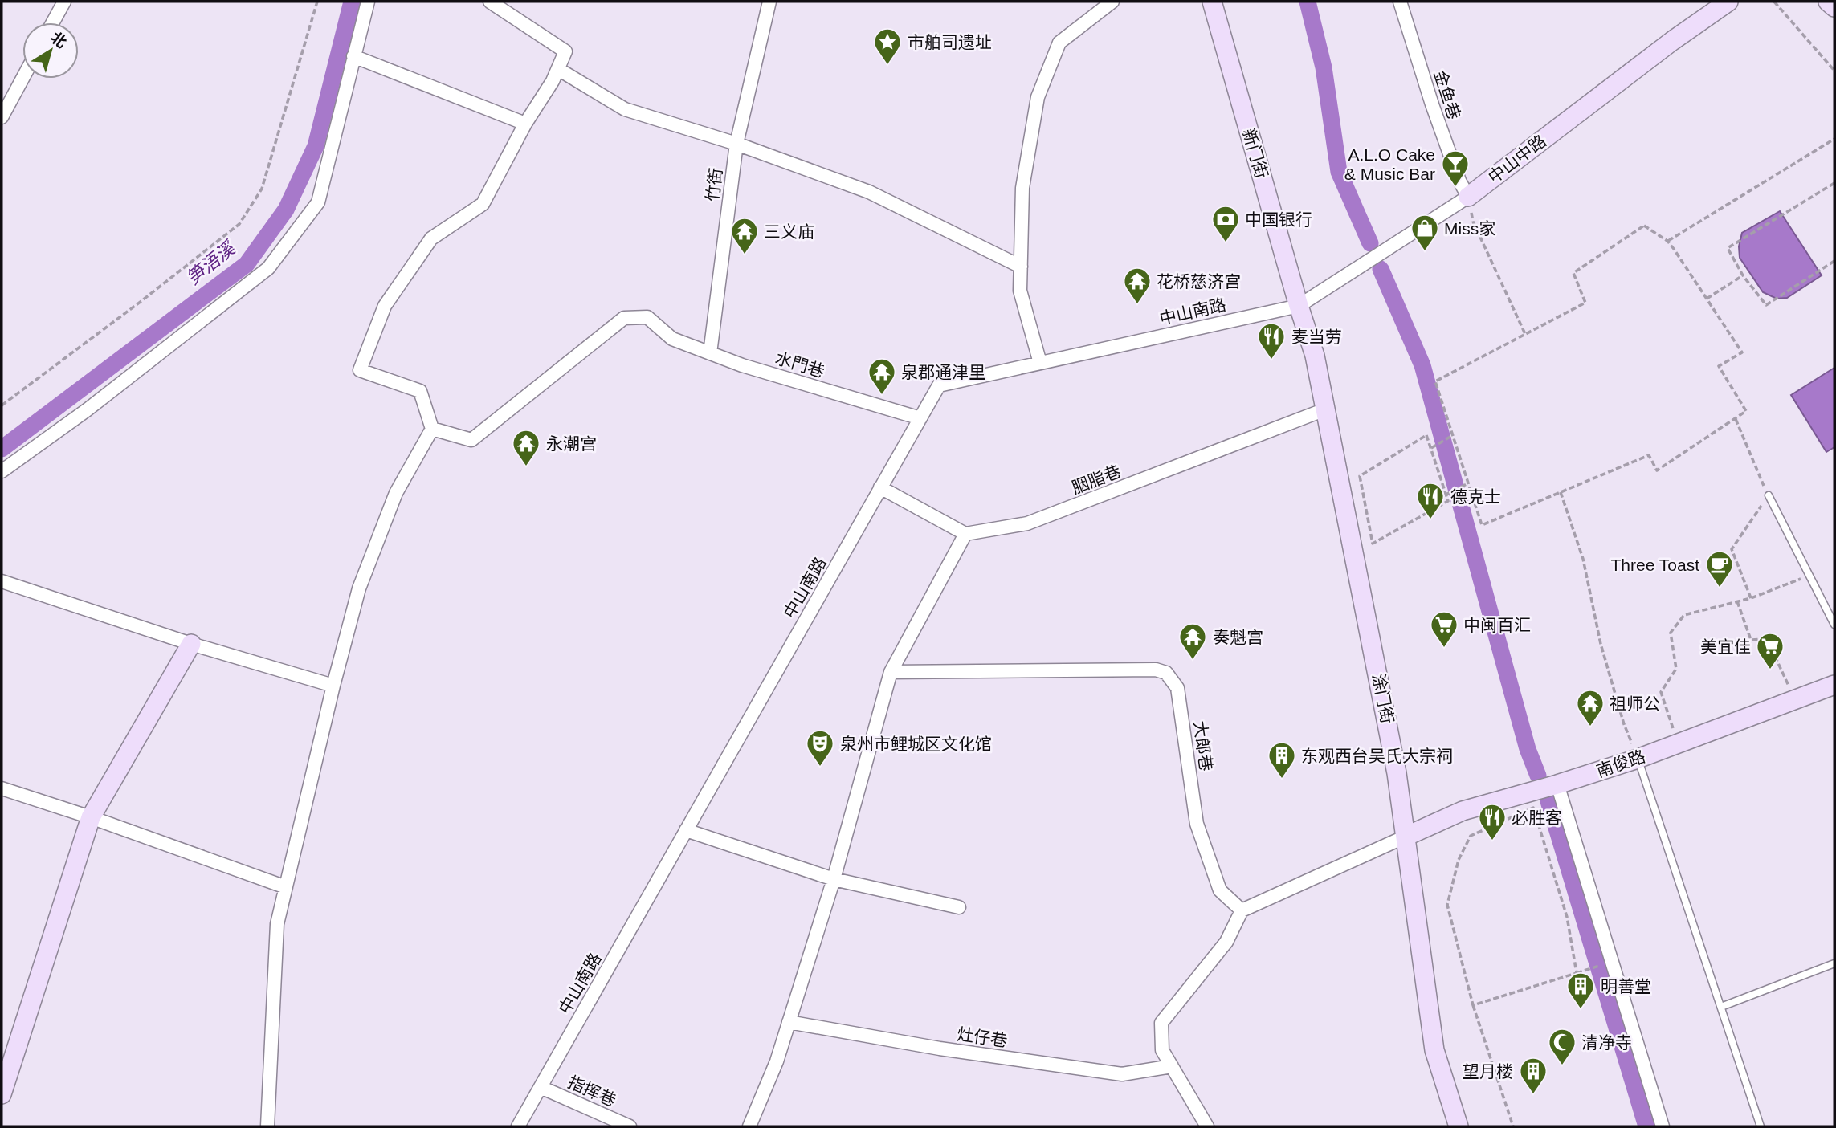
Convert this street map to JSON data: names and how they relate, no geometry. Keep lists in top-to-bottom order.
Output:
{
  "streets": {
    "main road": [
      "新门街",
      "中山中路",
      "涂门街",
      "南俊路"
    ],
    "street": [
      "金鱼巷",
      "竹街",
      "中山南路",
      "水門巷",
      "胭脂巷",
      "大郎巷",
      "灶仔巷",
      "指挥巷"
    ]
  },
  "crossings": [
    ["金鱼巷", "中山中路"],
    ["新门街", "中山中路"],
    ["新门街", "中山南路"],
    ["新门街", "涂门街"],
    ["中山中路", "中山南路"],
    ["中山中路", "涂门街"],
    ["竹街", "水門巷"],
    ["中山南路", "水門巷"],
    ["中山南路", "涂门街"],
    ["中山南路", "指挥巷"],
    ["胭脂巷", "涂门街"],
    ["涂门街", "南俊路"]
  ],
  "water": ["笋浯溪"],
  "places": {
    "place": ["市舶司遗址"],
    "bar": ["A.L.O Cake & Music Bar"],
    "bank": ["中国银行"],
    "shop": ["Miss家"],
    "temple": [
      "三义庙",
      "花桥慈济宫",
      "泉郡通津里",
      "永潮宫",
      "奏魁宫",
      "祖师公"
    ],
    "restaurant": ["麦当劳", "德克士", "必胜客"],
    "cafe": ["Three Toast"],
    "supermarket": ["中闽百汇", "美宜佳"],
    "theatre": ["泉州市鲤城区文化馆"],
    "building": ["东观西台吴氏大宗祠", "明善堂", "望月楼"],
    "mosque": ["清净寺"]
  },
  "north": "top right"
}
